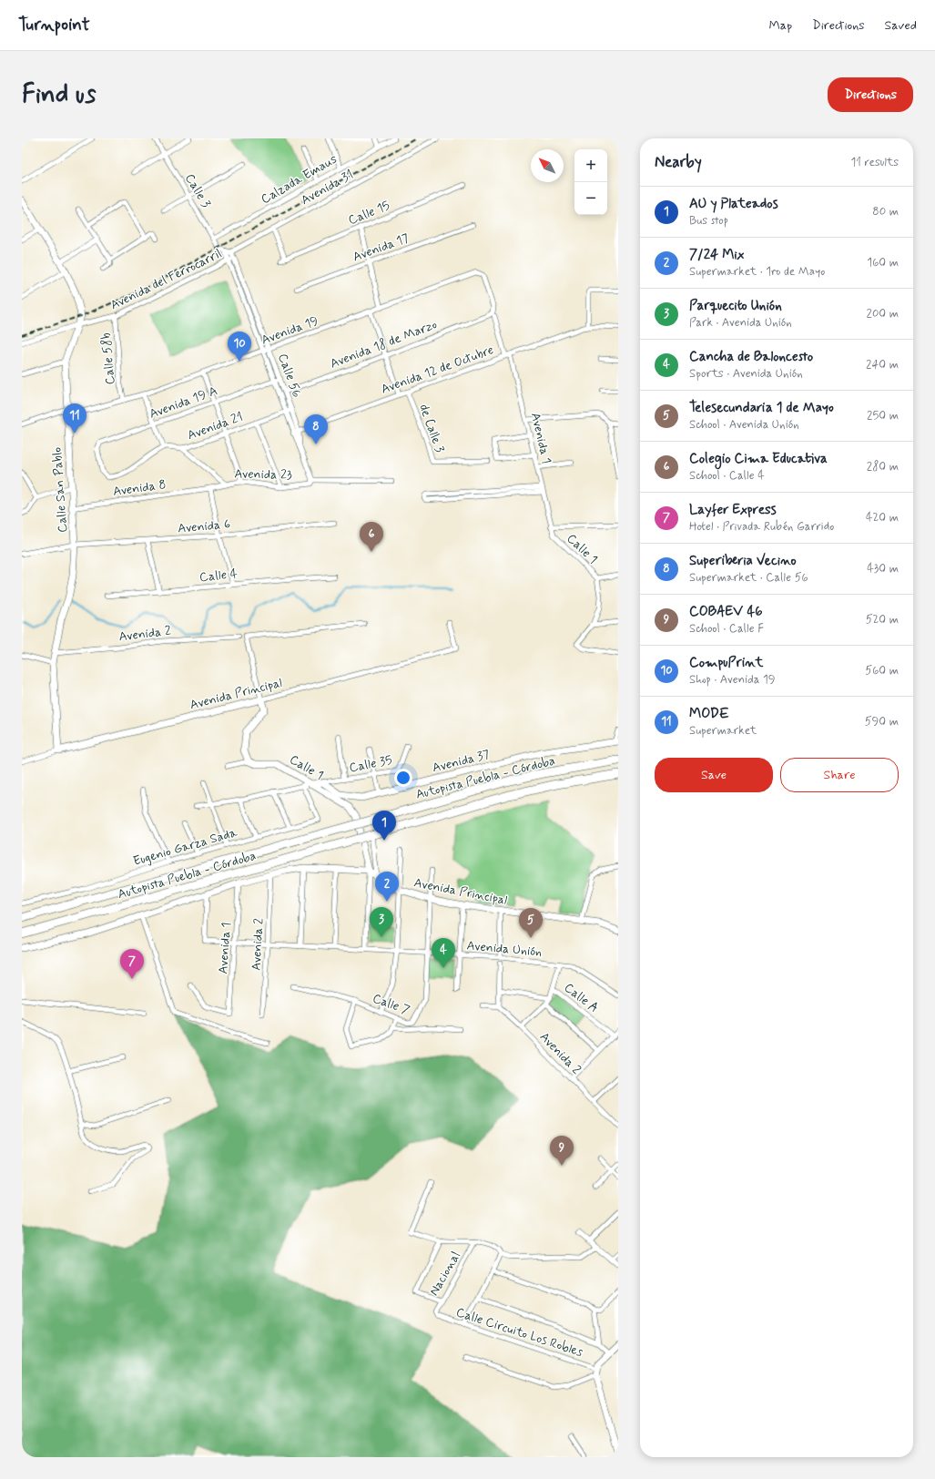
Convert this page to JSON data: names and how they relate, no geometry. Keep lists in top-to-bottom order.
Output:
{
  "streets": {
    "highway": ["Autopista Puebla - Córdoba"],
    "street": [
      "Calzada Emaus",
      "Avenida 31",
      "Calle 3",
      "Calle 15",
      "Avenida 17",
      "Avenida del Ferrocarril",
      "Avenida 19",
      "Avenida 18 de Marzo",
      "Calle 58b",
      "Avenida 12 de Octubre",
      "Calle 56",
      "Avenida 19 A",
      "Avenida 21",
      "de Calle 3",
      "Avenida 1",
      "Avenida 23",
      "Avenida 8",
      "Calle San Pablo",
      "Avenida 6",
      "Calle 1",
      "Calle 4",
      "Avenida 2",
      "Avenida Principal",
      "Avenida 37",
      "Calle 35",
      "Eugenio Garza Sada",
      "Avenida Unión",
      "Calle A",
      "Calle 7",
      "Nacional",
      "Calle Circuito Los Robles"
    ]
  },
  "crossings": [
    ["Calzada Emaus", "Calle 3"],
    ["Avenida 31", "Calle 3"],
    ["Avenida 31", "Calle 15"],
    ["Avenida 31", "Calle 56"],
    ["Calle 3", "Calle 56"],
    ["Avenida del Ferrocarril", "Calle 58b"],
    ["Avenida del Ferrocarril", "Calle 56"],
    ["Avenida del Ferrocarril", "Calle San Pablo"],
    ["Avenida 19", "Avenida 18 de Marzo"],
    ["Avenida 19", "Calle 58b"],
    ["Avenida 19", "Calle 56"],
    ["Avenida 19", "Avenida 1"],
    ["Avenida 19", "Calle San Pablo"],
    ["Avenida 18 de Marzo", "Calle 56"],
    ["Avenida 18 de Marzo", "Avenida 1"],
    ["Avenida 12 de Octubre", "Calle 56"],
    ["Avenida 12 de Octubre", "de Calle 3"],
    ["Avenida 12 de Octubre", "Avenida 1"],
    ["Calle 56", "Avenida 19 A"],
    ["Calle 56", "Avenida 21"],
    ["Calle 56", "Avenida 23"],
    ["Avenida 19 A", "Avenida 21"],
    ["Avenida 1", "Calle 1"],
    ["Avenida 1", "Avenida Unión"],
    ["Avenida 23", "Avenida 8"],
    ["Avenida 8", "Calle San Pablo"],
    ["Calle San Pablo", "Avenida 6"],
    ["Calle San Pablo", "Avenida 2"],
    ["Calle San Pablo", "Avenida Principal"],
    ["Calle 1", "Avenida Principal"],
    ["Avenida 2", "Avenida Unión"],
    ["Avenida 37", "Calle 35"],
    ["Avenida Unión", "Calle 7"],
    ["Nacional", "Calle Circuito Los Robles"]
  ],
  "north": "top left",
  "page": {
    "header": "Turnpoint",
    "nav": ["Map", "Directions", "Saved"],
    "buttons": [
      "Directions",
      ["Save", "Share"]
    ],
    "title": "Find us",
    "heading": ["Nearby", "11 results"],
    "map_buttons": ["+", "−"],
    "list": [
      {
        "mark": "1",
        "name": "AU y Plateados",
        "note": "Bus stop",
        "value": "80 m"
      },
      {
        "mark": "2",
        "name": "7/24 Mix",
        "note": "Supermarket · 1ro de Mayo",
        "value": "160 m"
      },
      {
        "mark": "3",
        "name": "Parquecito Unión",
        "note": "Park · Avenida Unión",
        "value": "200 m"
      },
      {
        "mark": "4",
        "name": "Cancha de Baloncesto",
        "note": "Sports · Avenida Unión",
        "value": "240 m"
      },
      {
        "mark": "5",
        "name": "Telesecundaria 1 de Mayo",
        "note": "School · Avenida Unión",
        "value": "250 m"
      },
      {
        "mark": "6",
        "name": "Colegio Cima Educativa",
        "note": "School · Calle 4",
        "value": "280 m"
      },
      {
        "mark": "7",
        "name": "Layfer Express",
        "note": "Hotel · Privada Rubén Garrido",
        "value": "420 m"
      },
      {
        "mark": "8",
        "name": "Superiberia Vecino",
        "note": "Supermarket · Calle 56",
        "value": "430 m"
      },
      {
        "mark": "9",
        "name": "COBAEV 46",
        "note": "School · Calle F",
        "value": "520 m"
      },
      {
        "mark": "10",
        "name": "CompuPrint",
        "note": "Shop · Avenida 19",
        "value": "560 m"
      },
      {
        "mark": "11",
        "name": "MODE",
        "note": "Supermarket",
        "value": "590 m"
      }
    ],
    "pins": [
      "10",
      "11",
      "8",
      "6",
      "1",
      "2",
      "3",
      "5",
      "4",
      "7",
      "9"
    ]
  }
}
